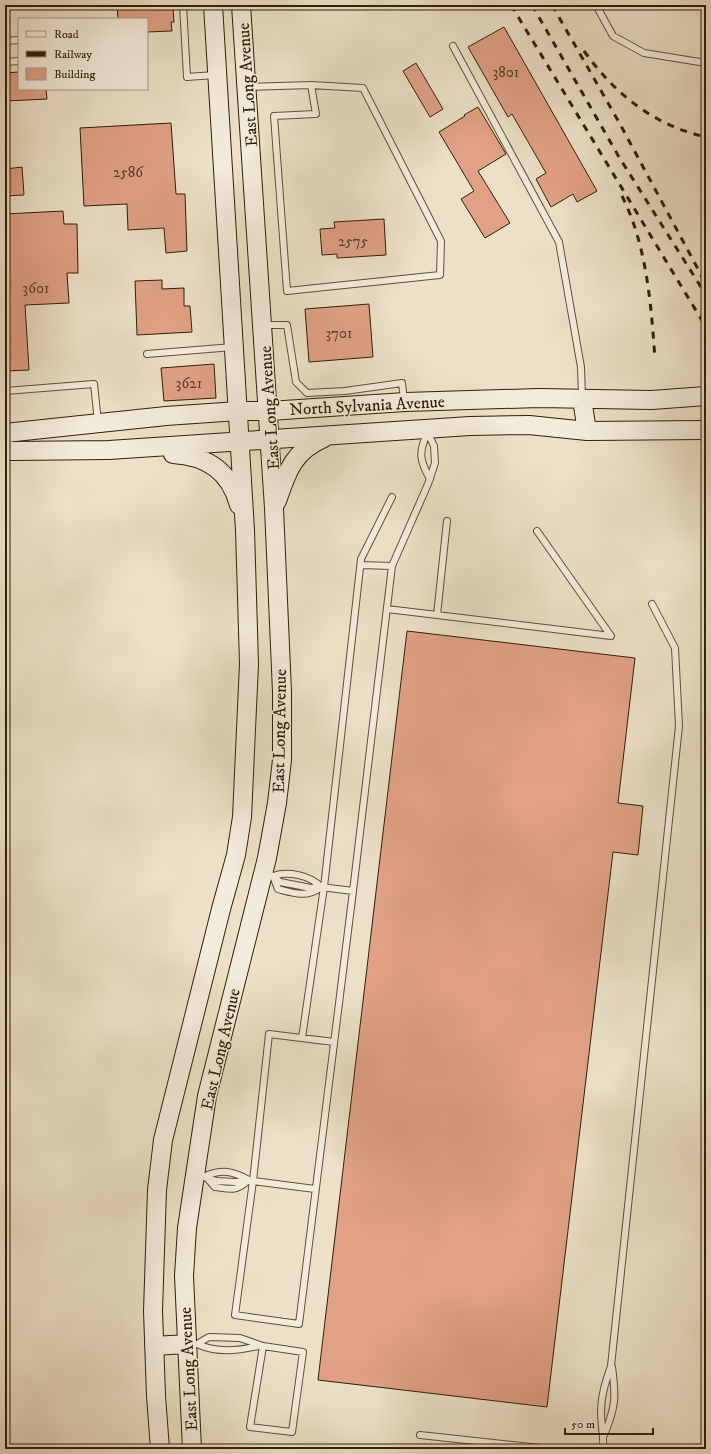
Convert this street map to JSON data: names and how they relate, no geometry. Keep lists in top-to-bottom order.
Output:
{
  "streets": {
    "main road": ["East Long Avenue", "North Sylvania Avenue"]
  },
  "crossings": [
    ["East Long Avenue", "North Sylvania Avenue"]
  ],
  "house_numbers": [
    "3801",
    "2586",
    "2575",
    "3601",
    "3701",
    "3621"
  ],
  "legend": ["Road", "Railway", "Building"],
  "scale_bar": "50 m"
}
